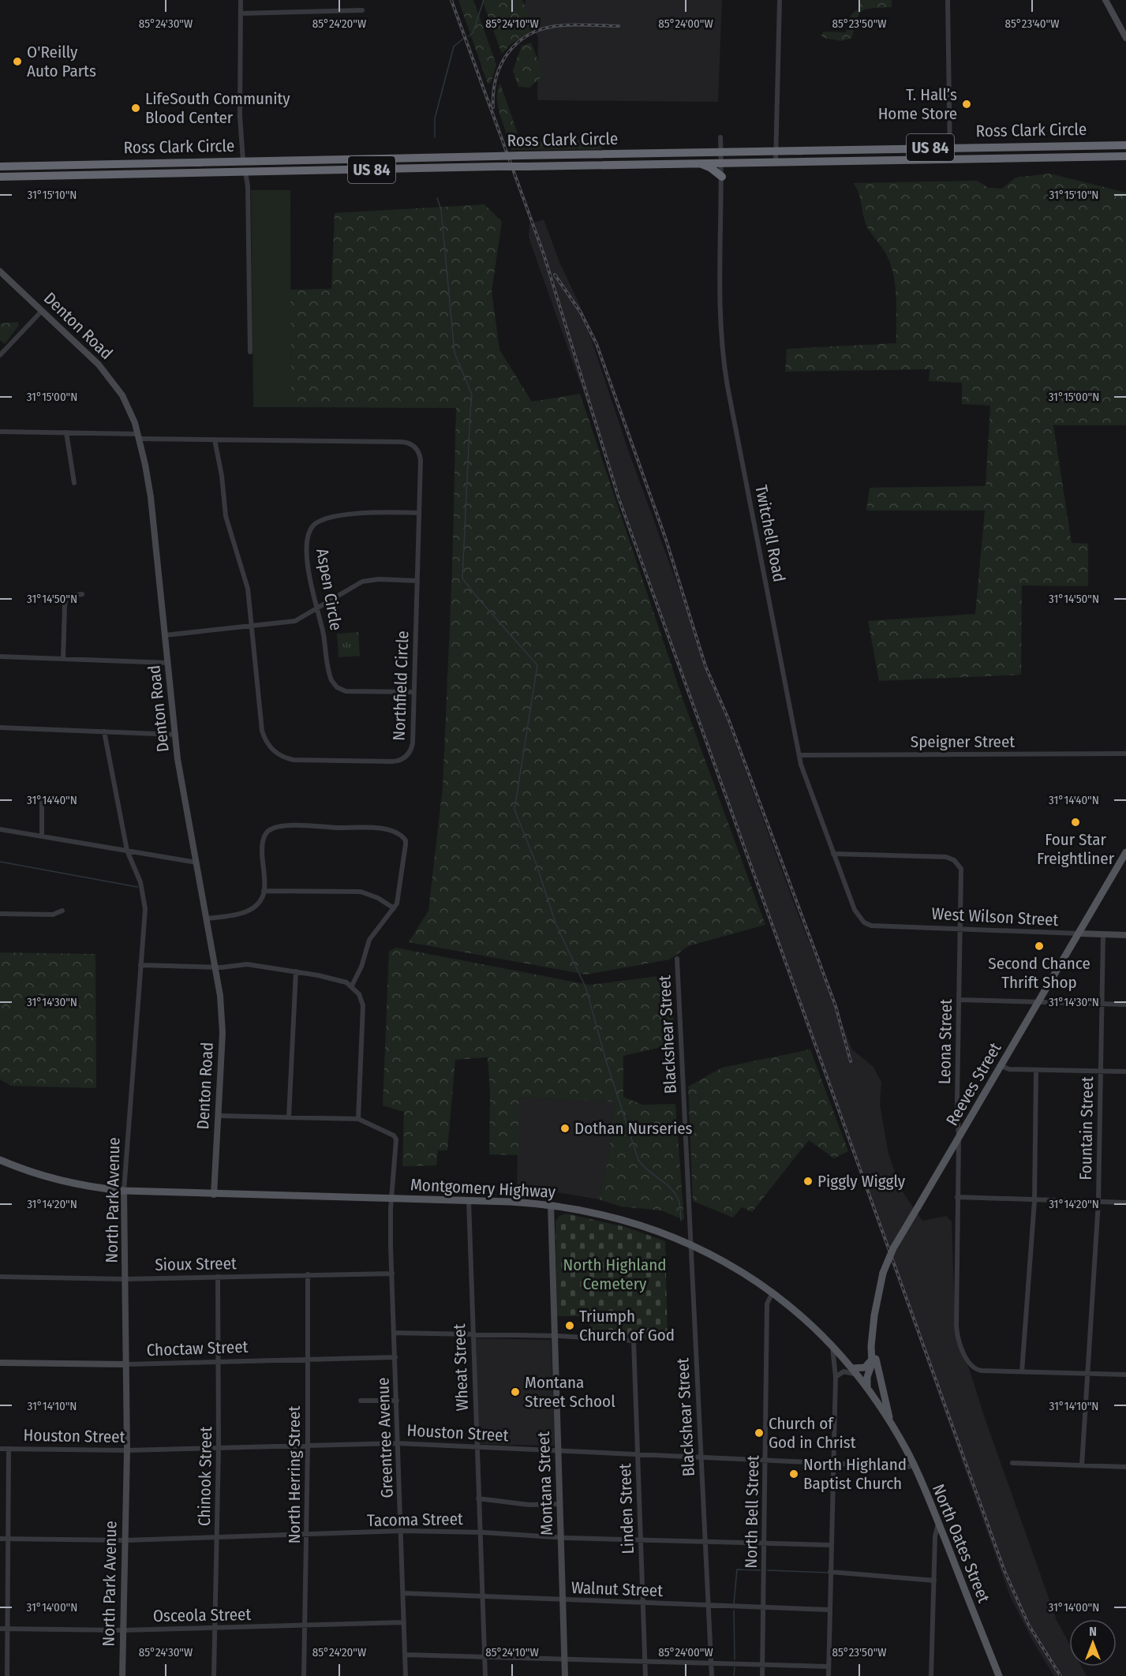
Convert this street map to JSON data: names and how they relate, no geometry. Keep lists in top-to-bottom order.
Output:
{
  "streets": {
    "highway": ["Ross Clark Circle", "US 84"],
    "main road": ["Reeves Street", "Montgomery Highway", "North Oates Street"],
    "street": [
      "Denton Road",
      "Twitchell Road",
      "Aspen Circle",
      "Northfield Circle",
      "Speigner Street",
      "West Wilson Street",
      "Blackshear Street",
      "Leona Street",
      "Fountain Street",
      "North Park Avenue",
      "Sioux Street",
      "Choctaw Street",
      "Wheat Street",
      "Houston Street",
      "Greentree Avenue",
      "North Herring Street",
      "Chinook Street",
      "Montana Street",
      "Linden Street",
      "North Bell Street",
      "Tacoma Street",
      "Walnut Street",
      "Osceola Street"
    ]
  },
  "crossings": [
    ["Ross Clark Circle", "Twitchell Road"],
    ["Denton Road", "Northfield Circle"],
    ["Denton Road", "Montgomery Highway"],
    ["Twitchell Road", "Speigner Street"],
    ["Twitchell Road", "West Wilson Street"],
    ["Twitchell Road", "Leona Street"],
    ["Aspen Circle", "Northfield Circle"],
    ["West Wilson Street", "Leona Street"],
    ["West Wilson Street", "Reeves Street"],
    ["West Wilson Street", "Fountain Street"],
    ["Blackshear Street", "Montgomery Highway"],
    ["Blackshear Street", "Houston Street"],
    ["Blackshear Street", "Tacoma Street"],
    ["Blackshear Street", "Walnut Street"],
    ["Leona Street", "Reeves Street"],
    ["Reeves Street", "Montgomery Highway"],
    ["Reeves Street", "North Oates Street"],
    ["Montgomery Highway", "North Park Avenue"],
    ["Montgomery Highway", "Wheat Street"],
    ["Montgomery Highway", "Greentree Avenue"],
    ["Montgomery Highway", "Montana Street"],
    ["Montgomery Highway", "North Bell Street"],
    ["Montgomery Highway", "North Oates Street"],
    ["North Park Avenue", "Sioux Street"],
    ["North Park Avenue", "Choctaw Street"],
    ["North Park Avenue", "Houston Street"],
    ["North Park Avenue", "Tacoma Street"],
    ["North Park Avenue", "Osceola Street"],
    ["Sioux Street", "Greentree Avenue"],
    ["Sioux Street", "North Herring Street"],
    ["Sioux Street", "Chinook Street"],
    ["Choctaw Street", "Greentree Avenue"],
    ["Choctaw Street", "North Herring Street"],
    ["Choctaw Street", "Chinook Street"],
    ["Wheat Street", "Houston Street"],
    ["Wheat Street", "Tacoma Street"],
    ["Wheat Street", "Walnut Street"],
    ["Houston Street", "Greentree Avenue"],
    ["Houston Street", "North Herring Street"],
    ["Houston Street", "Chinook Street"],
    ["Houston Street", "Montana Street"],
    ["Houston Street", "Linden Street"],
    ["Houston Street", "North Bell Street"],
    ["Houston Street", "North Oates Street"],
    ["Greentree Avenue", "Tacoma Street"],
    ["Greentree Avenue", "Walnut Street"],
    ["Greentree Avenue", "Osceola Street"],
    ["North Herring Street", "Tacoma Street"],
    ["North Herring Street", "Osceola Street"],
    ["Chinook Street", "Tacoma Street"],
    ["Chinook Street", "Osceola Street"],
    ["Montana Street", "Linden Street"],
    ["Montana Street", "Tacoma Street"],
    ["Montana Street", "Walnut Street"],
    ["Linden Street", "Tacoma Street"],
    ["Linden Street", "Walnut Street"],
    ["North Bell Street", "Tacoma Street"],
    ["North Bell Street", "Walnut Street"]
  ],
  "parks": ["North Highland Cemetery"],
  "places": [
    "O'Reilly Auto Parts",
    "T. Hall’s Home Store",
    "LifeSouth Community Blood Center",
    "Four Star Freightliner",
    "Second Chance Thrift Shop",
    "Dothan Nurseries",
    "Piggly Wiggly",
    "Triumph Church of God",
    "Montana Street School",
    "Church of God in Christ",
    "North Highland Baptist Church"
  ],
  "north": "top",
  "coordinates": [
    "85°24'30\"W",
    "85°24'20\"W",
    "85°24'10\"W",
    "85°24'00\"W",
    "85°23'50\"W",
    "85°23'40\"W",
    "31°15'10\"N",
    "31°15'00\"N",
    "31°14'50\"N",
    "31°14'40\"N",
    "31°14'30\"N",
    "31°14'20\"N",
    "31°14'10\"N",
    "31°14'00\"N"
  ]
}
